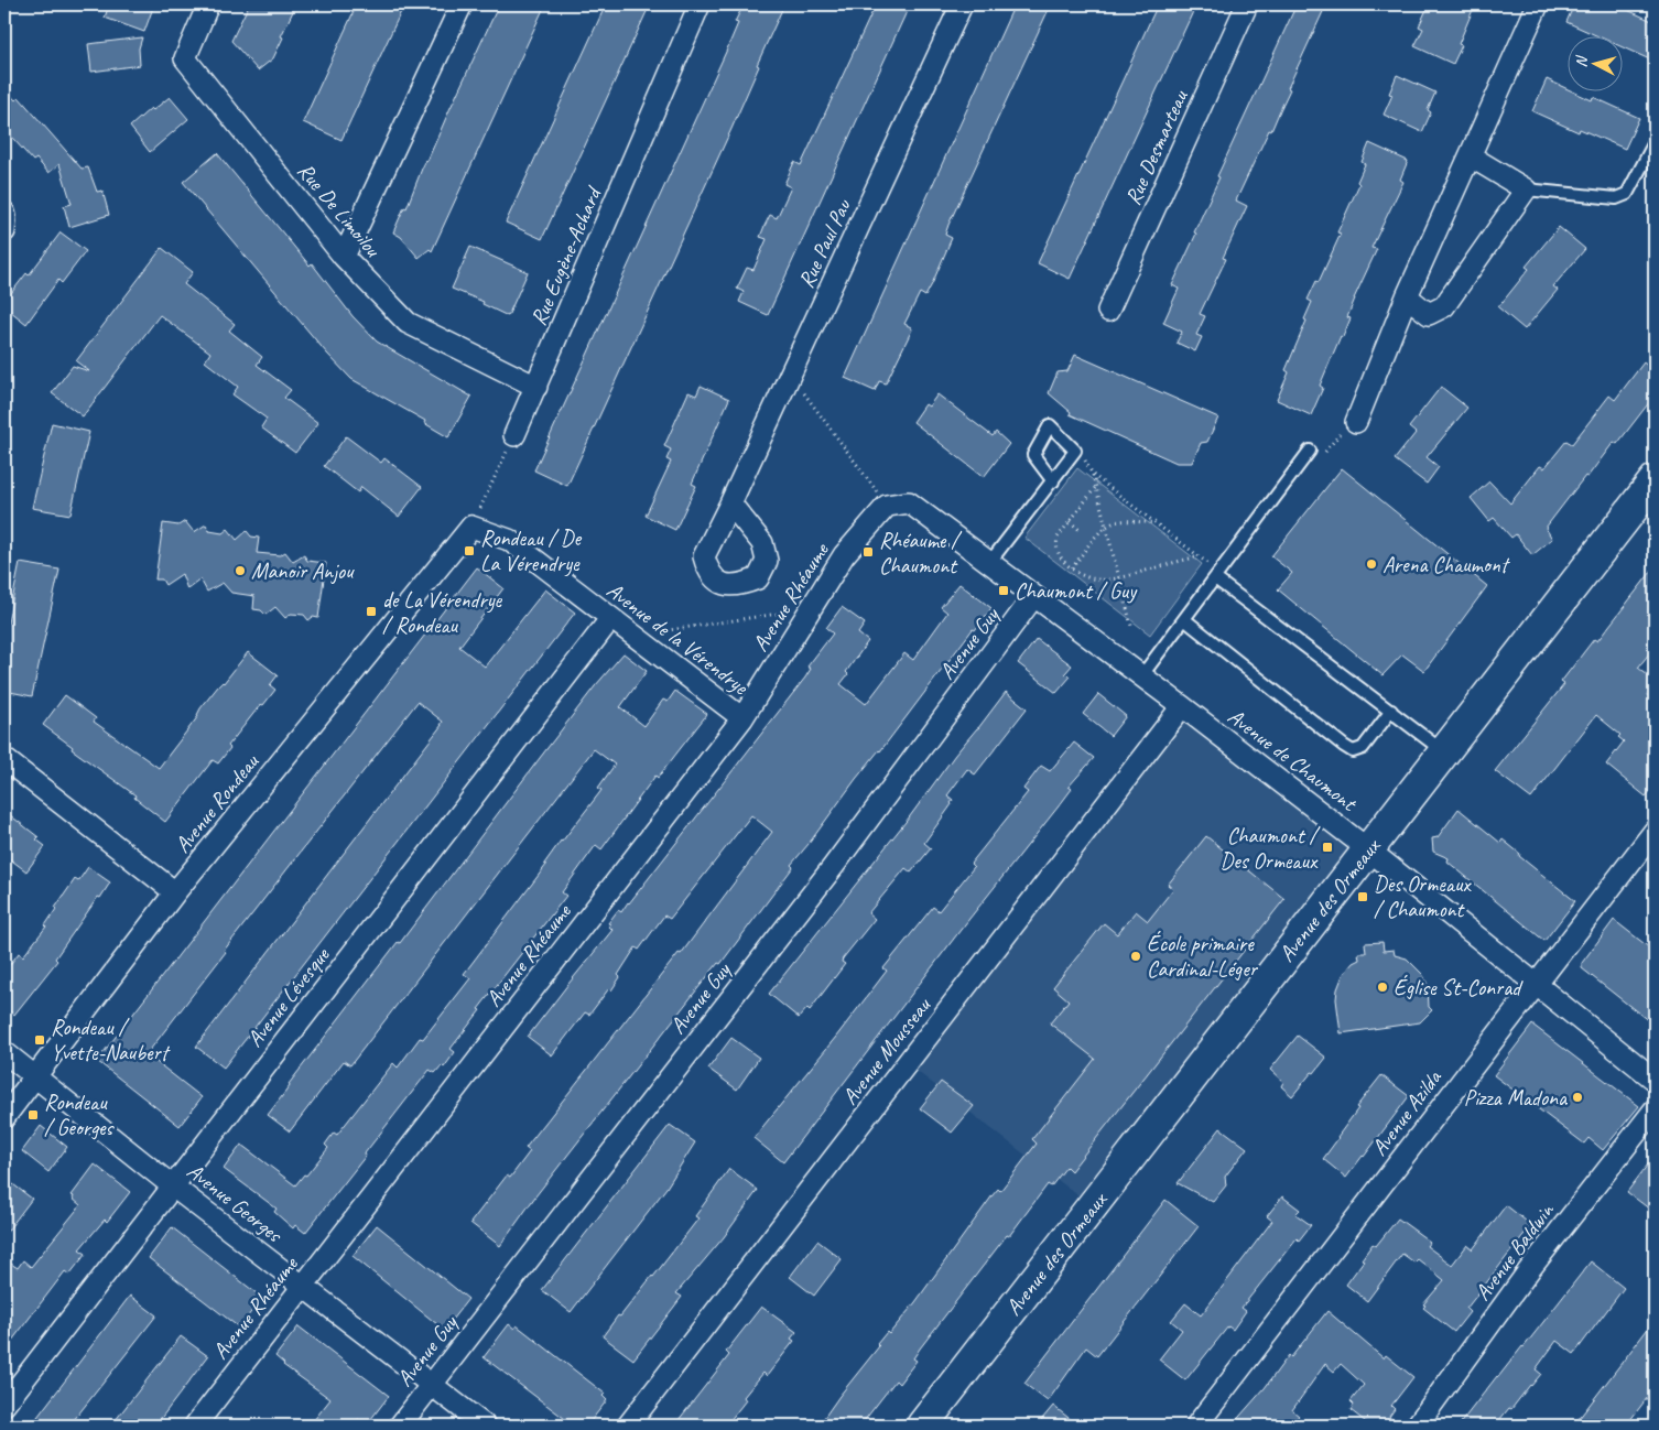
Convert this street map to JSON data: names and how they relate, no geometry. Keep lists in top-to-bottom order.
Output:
{
  "streets": {
    "street": [
      "Rue Desmarteau",
      "Rue De Limoilou",
      "Rue Paul Pau",
      "Rue Eugène-Achard",
      "Avenue Rhéaume",
      "Avenue de la Vérendrye",
      "Avenue Guy",
      "Avenue de Chaumont",
      "Avenue Rondeau",
      "Avenue des Ormeaux",
      "Avenue Lévesque",
      "Avenue Mousseau",
      "Avenue Azilda",
      "Avenue Georges",
      "Avenue Baldwin"
    ]
  },
  "crossings": [
    ["Rue De Limoilou", "Rue Eugène-Achard"],
    ["Avenue Rhéaume", "Avenue de la Vérendrye"],
    ["Avenue Rhéaume", "Avenue de Chaumont"],
    ["Avenue Rhéaume", "Avenue Georges"],
    ["Avenue de la Vérendrye", "Avenue Rondeau"],
    ["Avenue de la Vérendrye", "Avenue Lévesque"],
    ["Avenue Guy", "Avenue de Chaumont"],
    ["Avenue Guy", "Avenue Georges"],
    ["Avenue de Chaumont", "Avenue des Ormeaux"],
    ["Avenue de Chaumont", "Avenue Mousseau"],
    ["Avenue de Chaumont", "Avenue Azilda"],
    ["Avenue Rondeau", "Avenue Georges"],
    ["Avenue Lévesque", "Avenue Georges"]
  ],
  "places": {
    "transit": [
      "Rondeau / De La Vérendrye",
      "Rhéaume / Chaumont",
      "Chaumont / Guy",
      "de La Vérendrye / Rondeau",
      "Chaumont / Des Ormeaux",
      "Des Ormeaux / Chaumont",
      "Rondeau / Yvette-Naubert",
      "Rondeau / Georges"
    ],
    "other": [
      "Arena Chaumont",
      "Manoir Anjou",
      "École primaire Cardinal-Léger",
      "Église St-Conrad",
      "Pizza Madona"
    ]
  },
  "north": "left"
}
